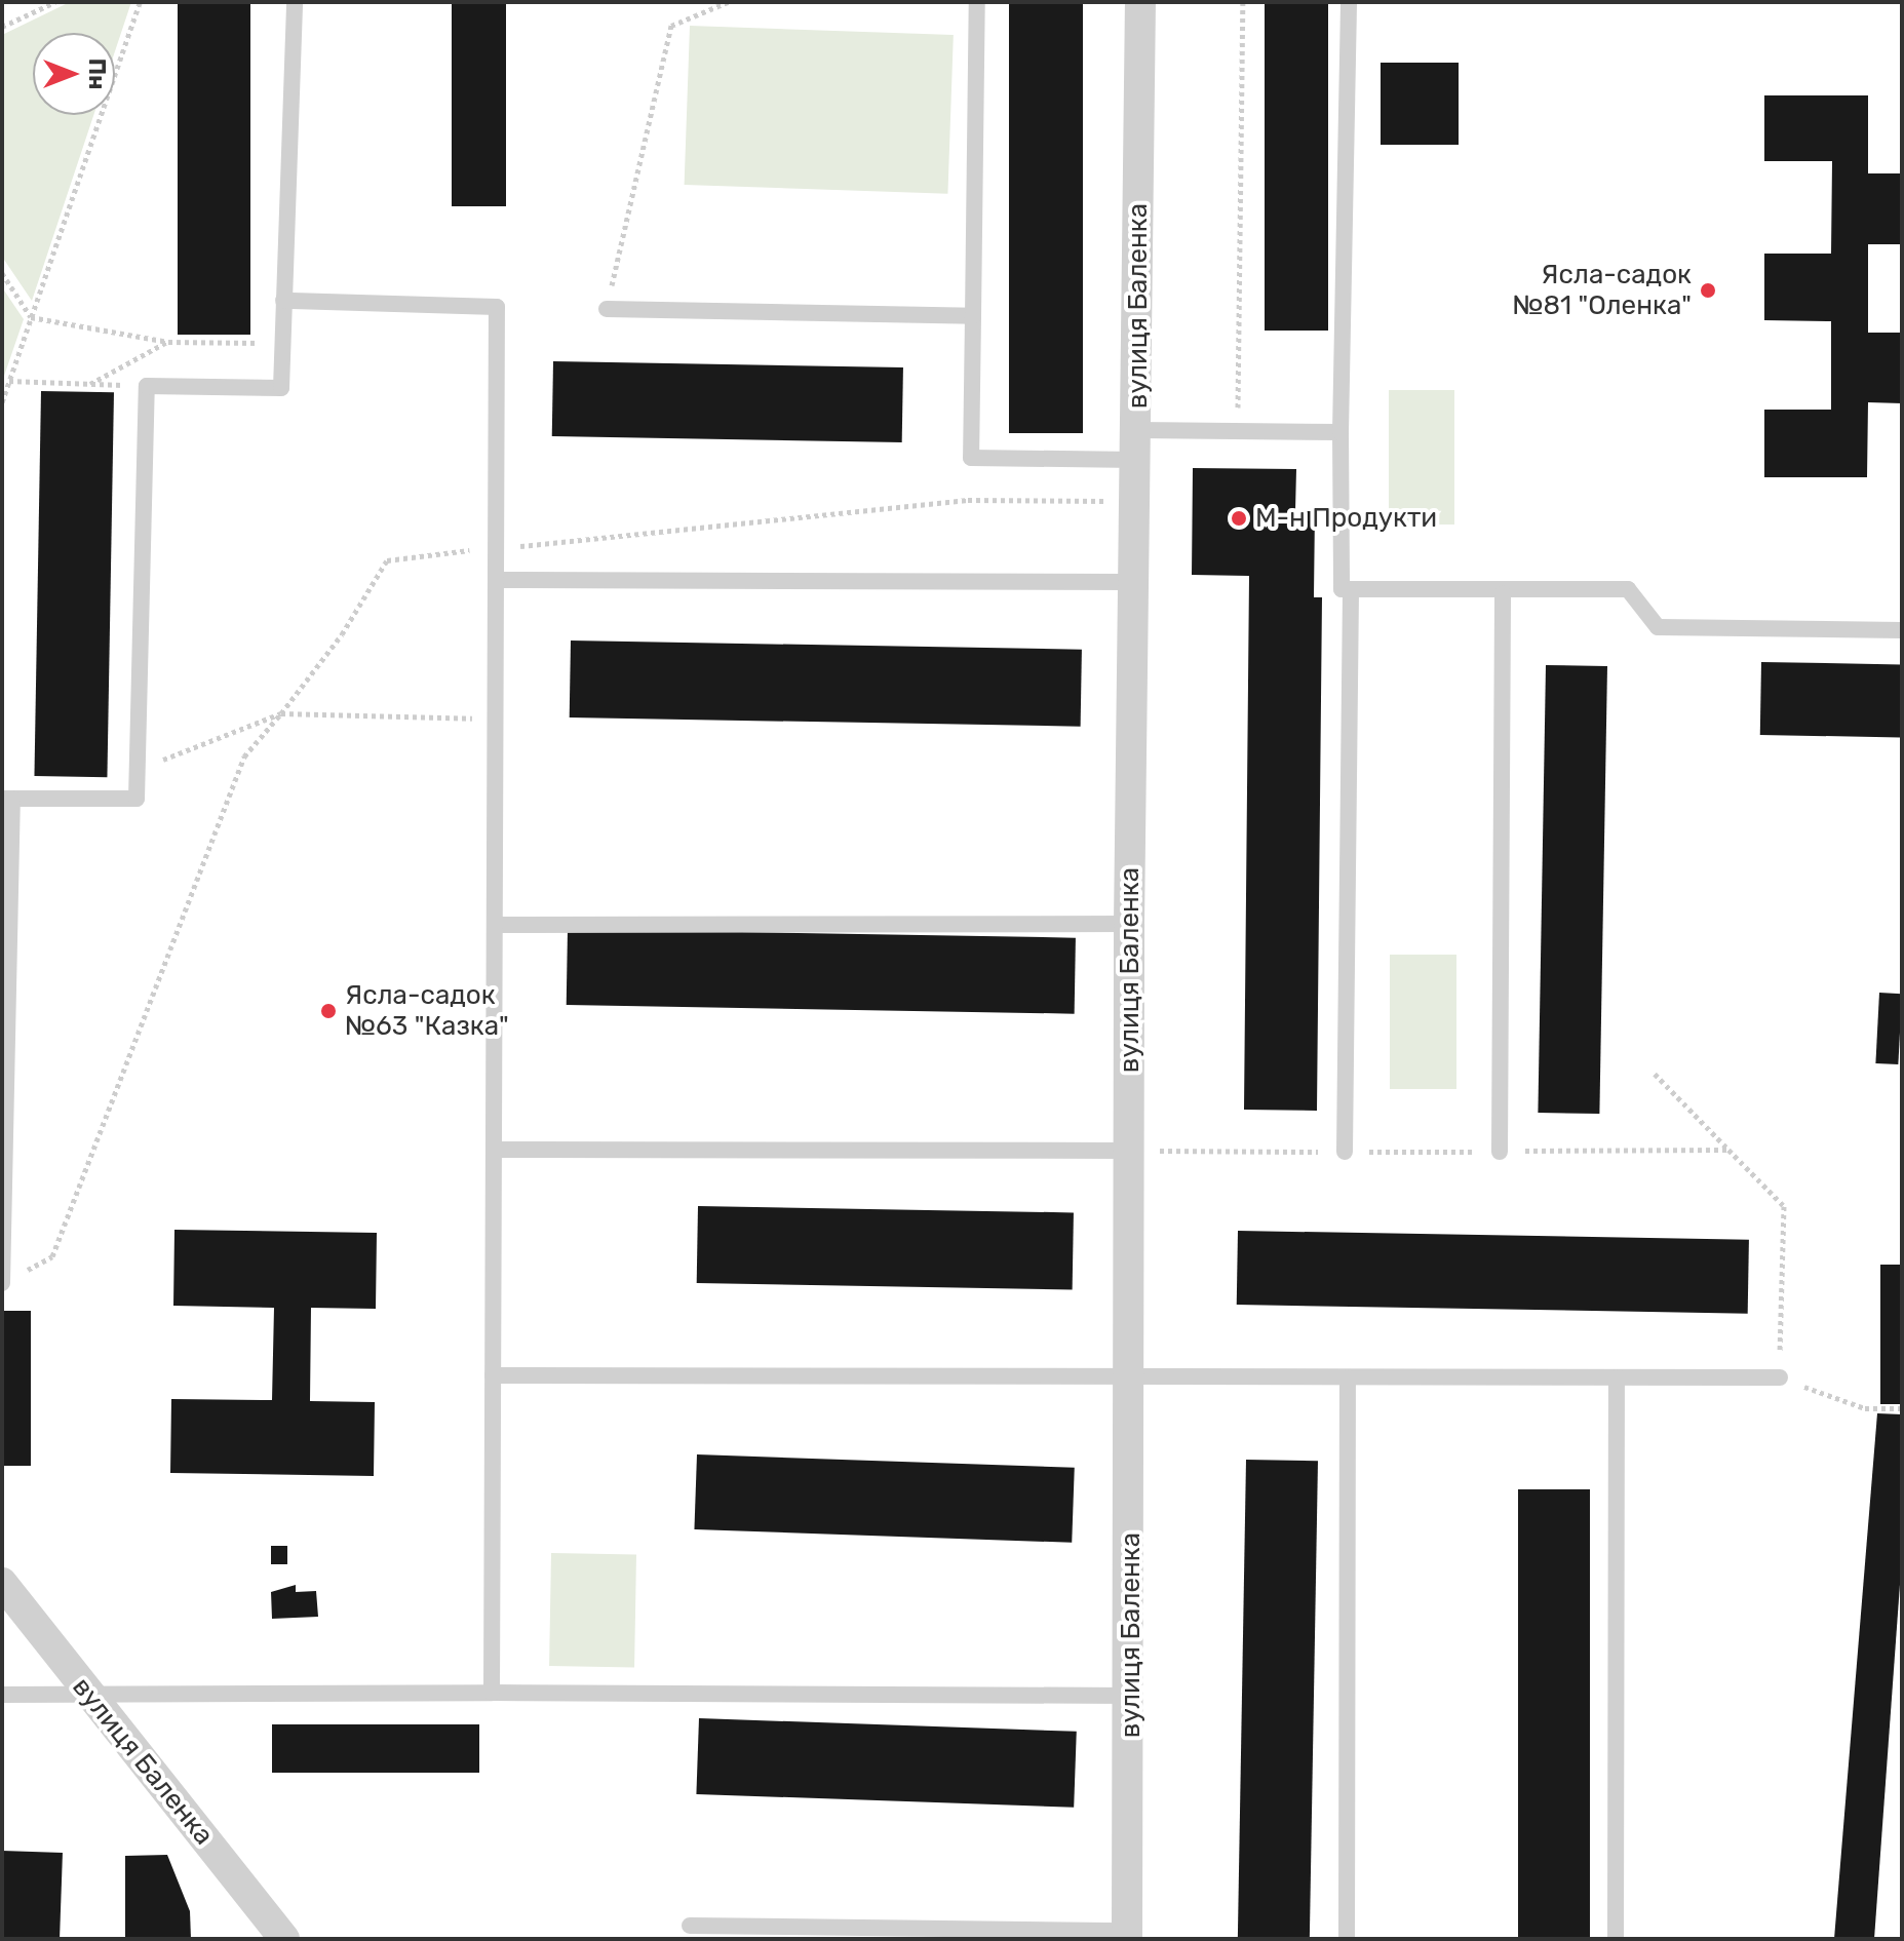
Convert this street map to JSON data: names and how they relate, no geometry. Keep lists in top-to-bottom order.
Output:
{
  "streets": {
    "street": ["вулиця Баленка"]
  },
  "places": ["Ясла-садок №81 \"Оленка\"", "М-н Продукти", "Ясла-садок №63 \"Казка\""],
  "north": "right"
}
